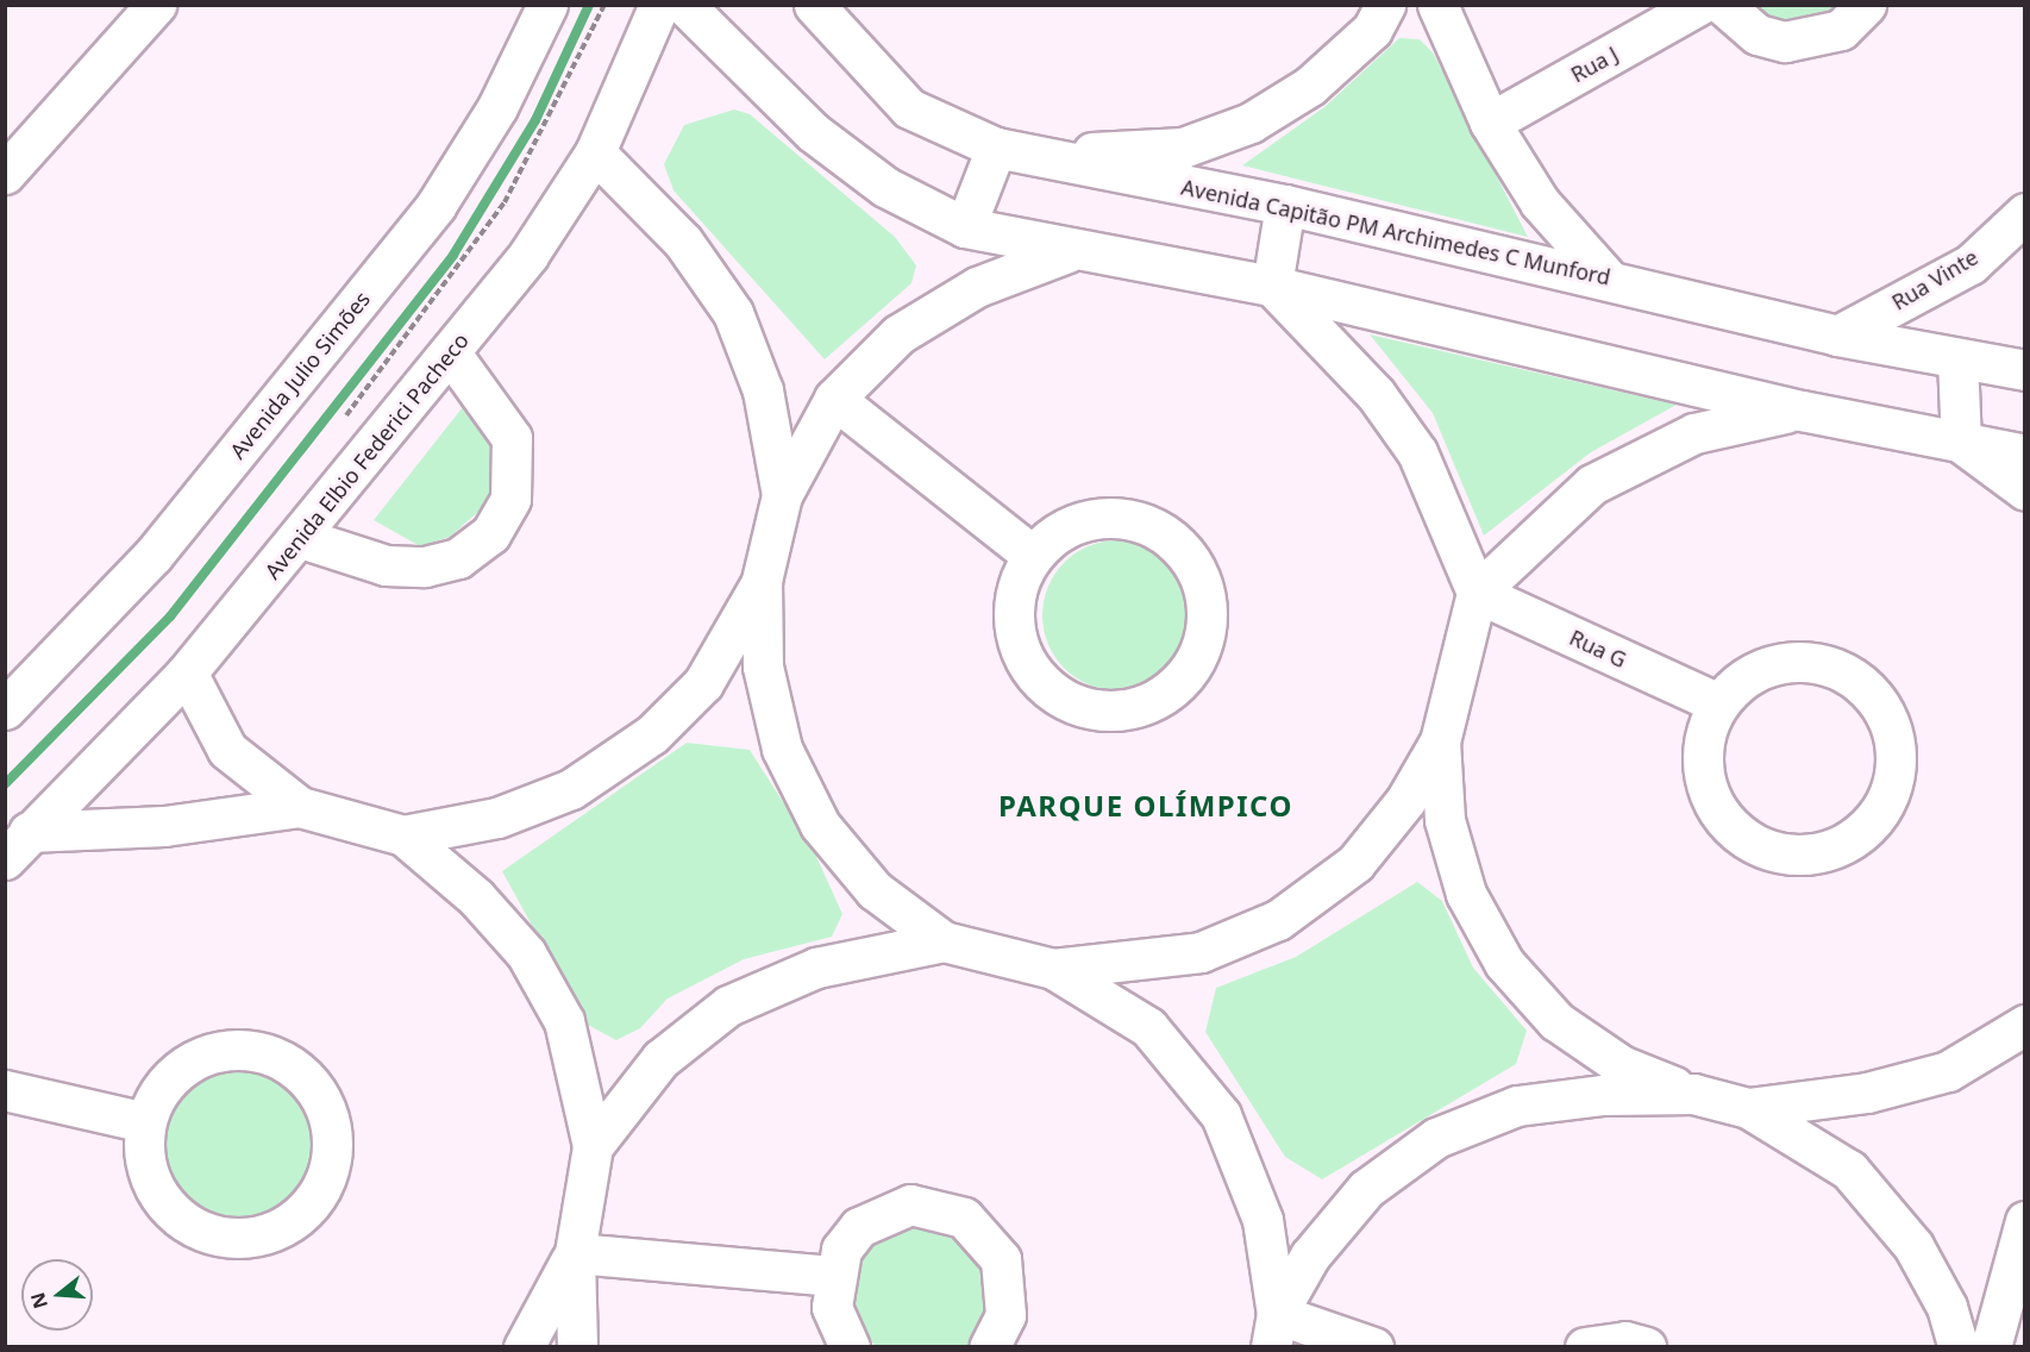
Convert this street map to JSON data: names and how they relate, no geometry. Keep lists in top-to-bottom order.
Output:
{
  "streets": {
    "street": [
      "Rua J",
      "Avenida Capitão PM Archimedes C Munford",
      "Rua Vinte",
      "Avenida Julio Simões",
      "Avenida Elbio Federici Pacheco",
      "Rua G"
    ]
  },
  "crossings": [
    ["Avenida Capitão PM Archimedes C Munford", "Rua Vinte"]
  ],
  "districts": ["PARQUE OLÍMPICO"],
  "north": "left"
}
